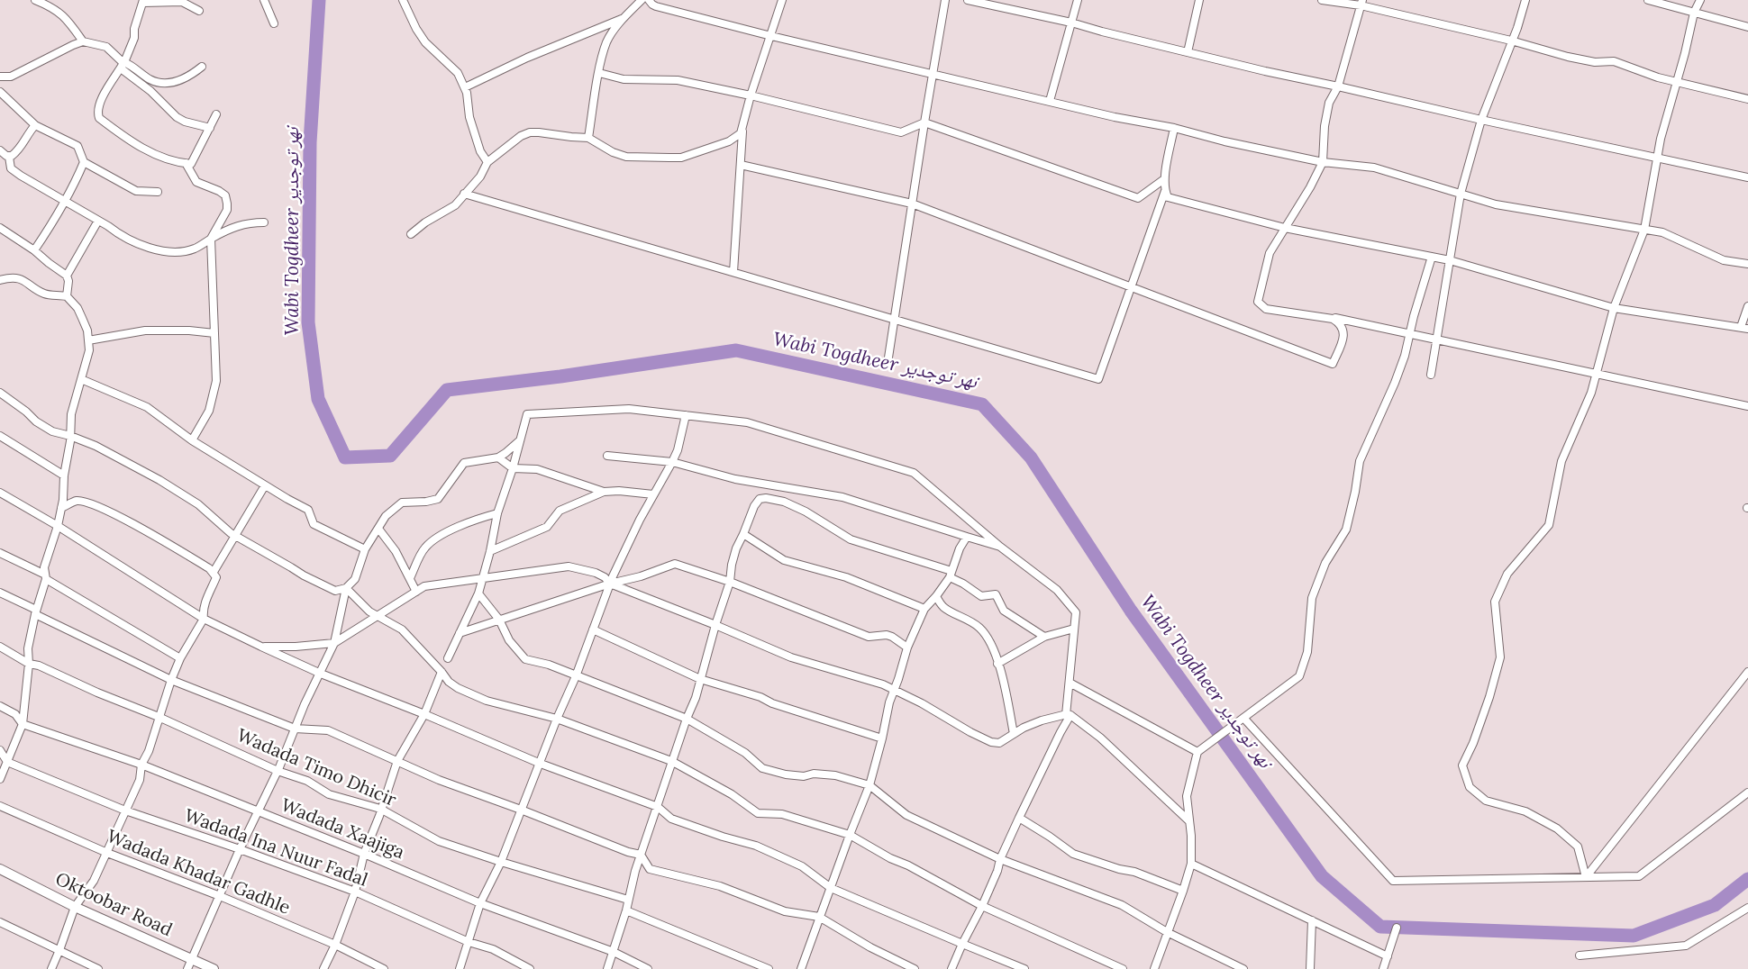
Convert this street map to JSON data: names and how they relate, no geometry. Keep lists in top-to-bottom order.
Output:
{
  "streets": {
    "street": [
      "Wadada Timo Dhicir",
      "Wadada Xaajiga",
      "Wadada Ina Nuur Fadal",
      "Wadada Khadar Gadhle",
      "Oktoobar Road"
    ]
  },
  "water": ["Wabi Togdheer نهر توجدير"]
}
